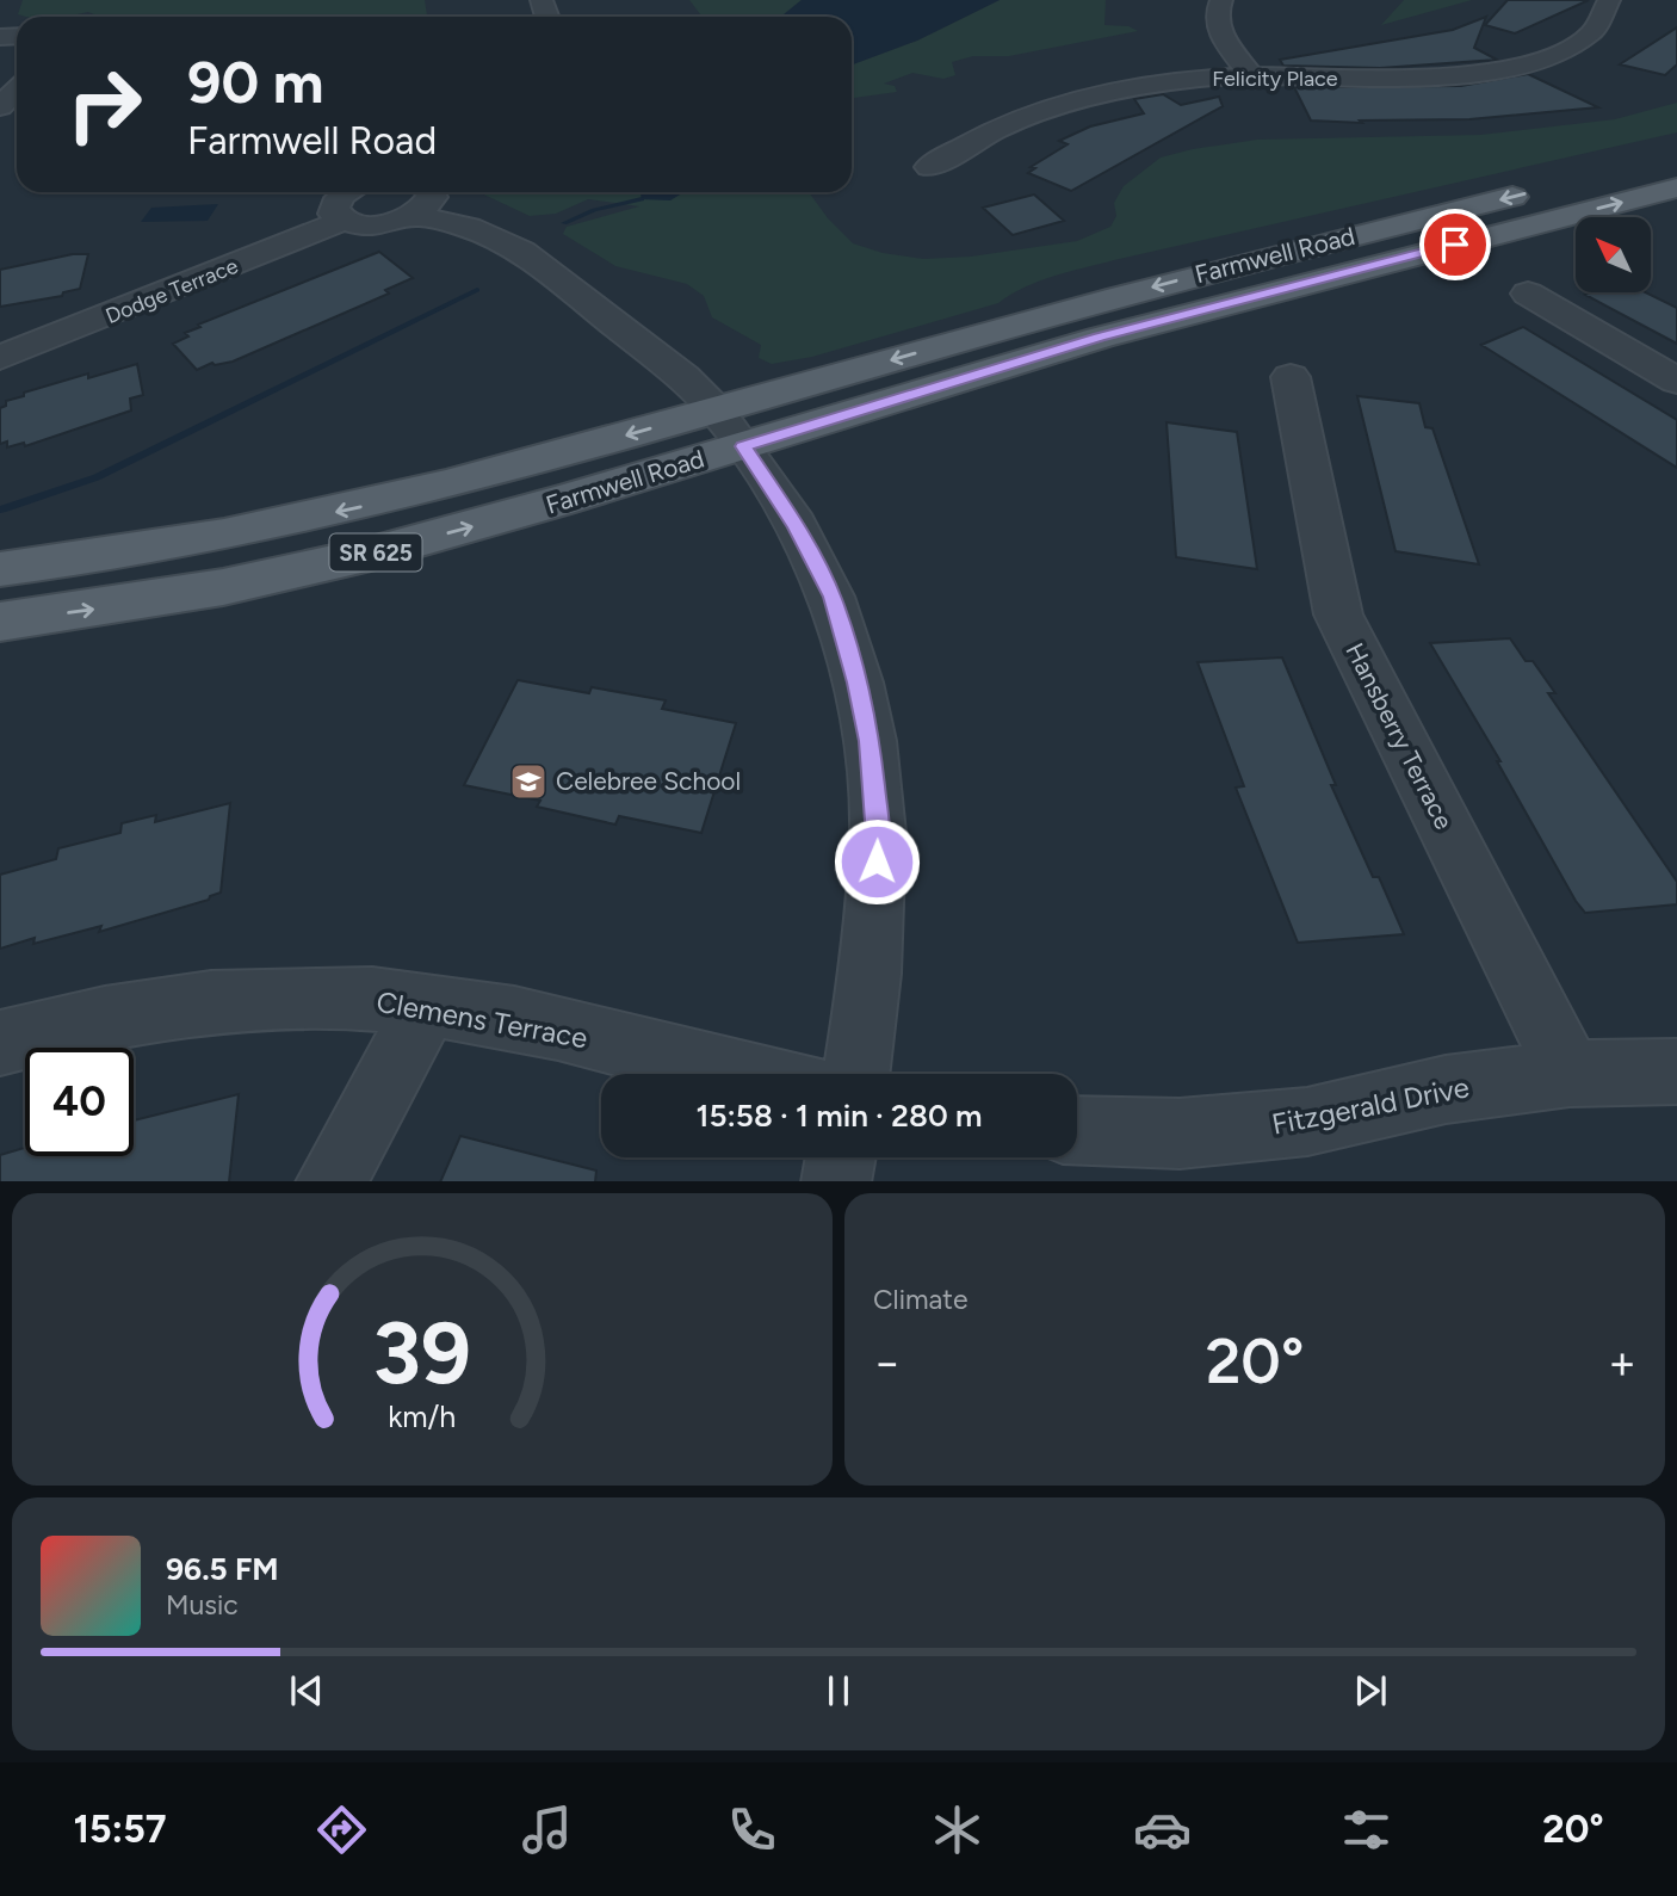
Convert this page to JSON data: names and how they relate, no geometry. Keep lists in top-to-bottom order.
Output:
{
  "streets": {
    "main road": ["Farmwell Road", "SR 625"],
    "street": [
      "Felicity Place",
      "Dodge Terrace",
      "Hansberry Terrace",
      "Clemens Terrace",
      "Fitzgerald Drive"
    ]
  },
  "crossings": [
    ["Hansberry Terrace", "Fitzgerald Drive"]
  ],
  "places": {
    "school or university": ["Celebree School"]
  },
  "north": "top left",
  "page": {
    "turn": ["90 m", "Farmwell Road"],
    "limit": "40",
    "trip": "15:58 · 1 min · 280 m",
    "tile": "Climate",
    "heat": ["−", "20°", "+"],
    "song": ["96.5 FM", "Music"],
    "tabs": ["15:57", "20°"],
    "gauge": ["39", "km/h"]
  }
}
